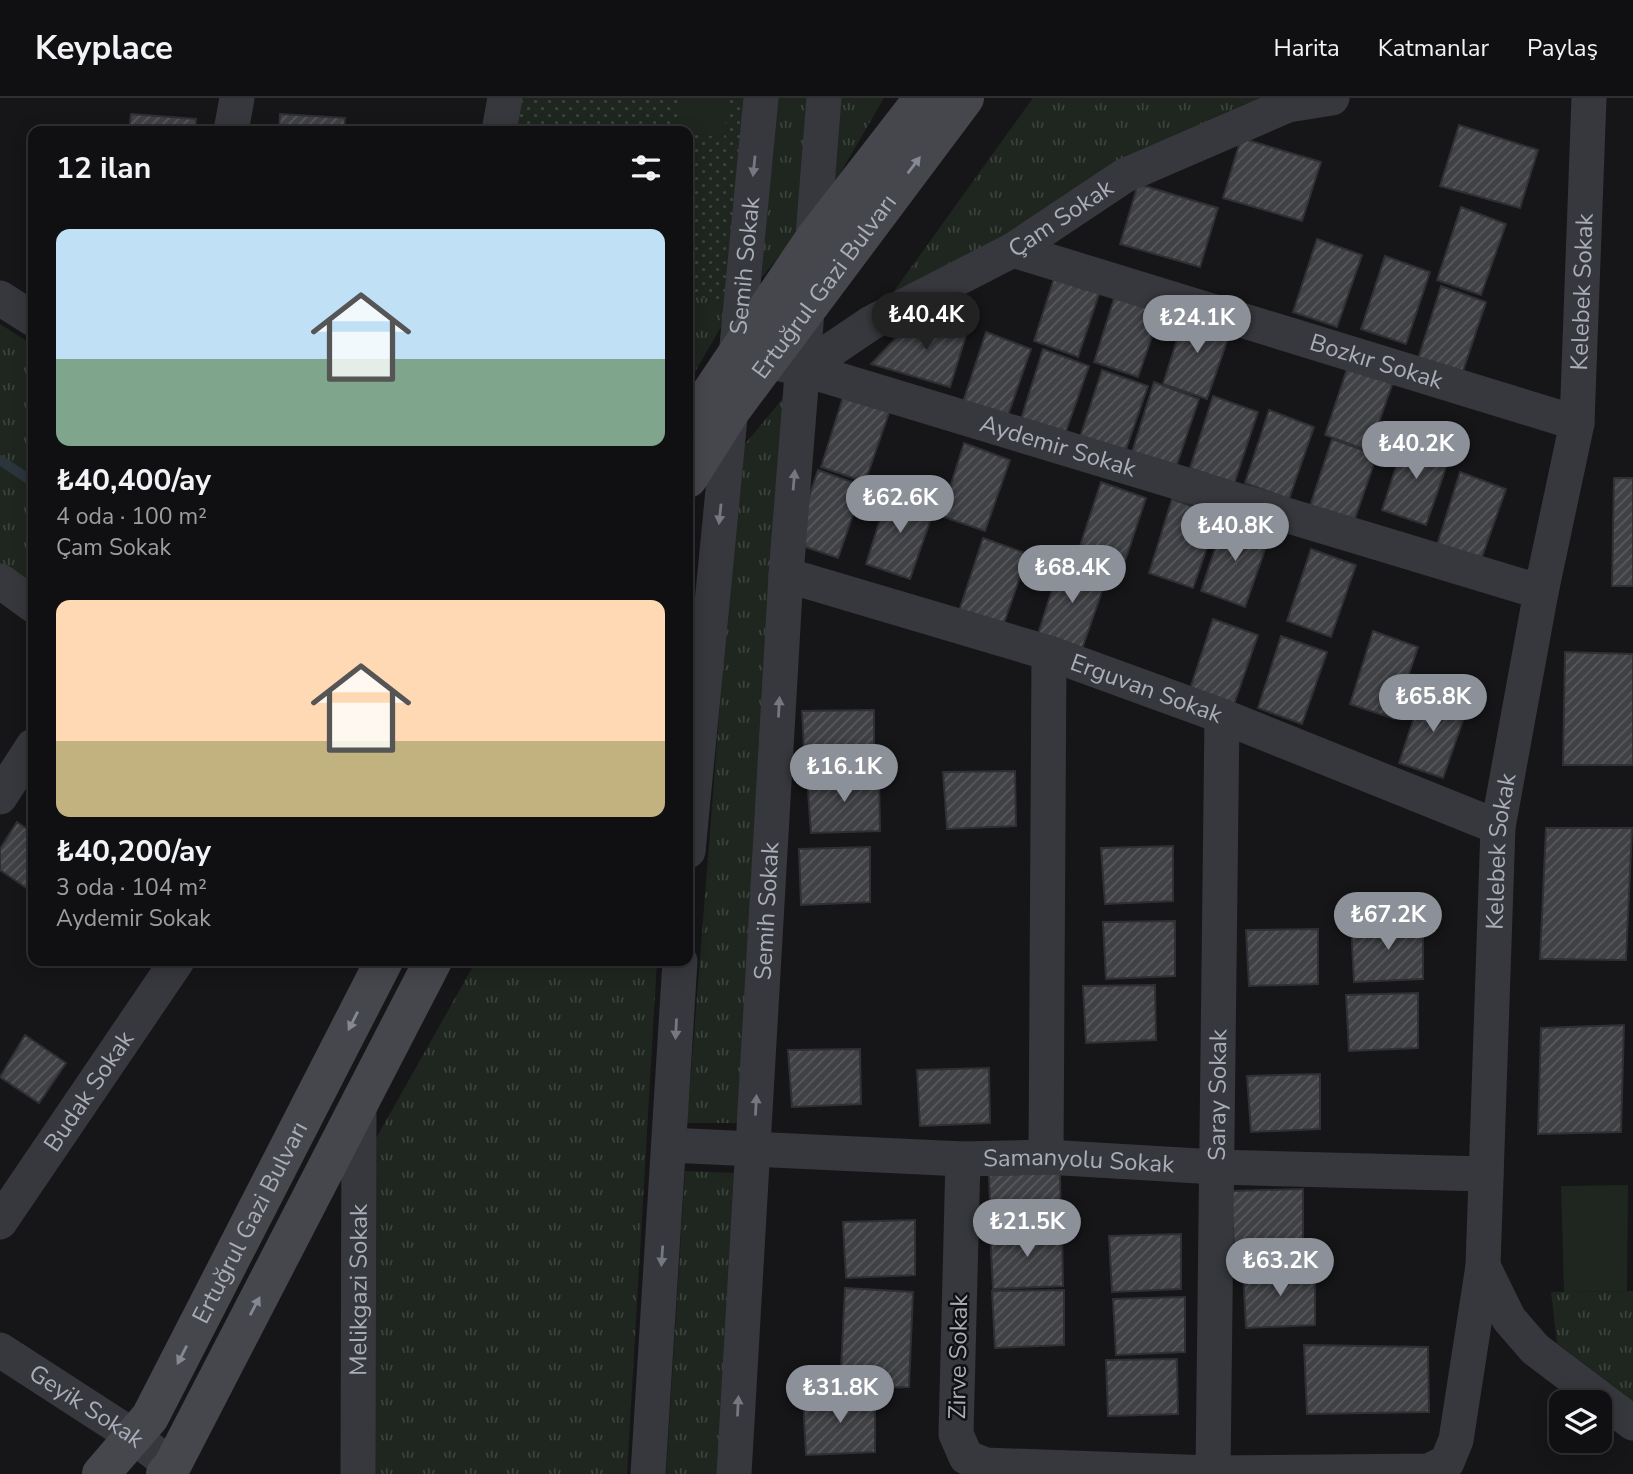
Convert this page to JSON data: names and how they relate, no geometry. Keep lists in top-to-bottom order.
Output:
{
  "streets": {
    "main road": ["Ertuğrul Gazi Bulvarı"],
    "street": [
      "Çam Sokak",
      "Semih Sokak",
      "Kelebek Sokak",
      "Bozkır Sokak",
      "Aydemir Sokak",
      "Erguvan Sokak",
      "Budak Sokak",
      "Saray Sokak",
      "Samanyolu Sokak",
      "Melikgazi Sokak",
      "Zirve Sokak",
      "Geyik Sokak"
    ]
  },
  "crossings": [
    ["Çam Sokak", "Semih Sokak"],
    ["Çam Sokak", "Ertuğrul Gazi Bulvarı"],
    ["Çam Sokak", "Bozkır Sokak"],
    ["Çam Sokak", "Aydemir Sokak"],
    ["Semih Sokak", "Ertuğrul Gazi Bulvarı"],
    ["Semih Sokak", "Aydemir Sokak"],
    ["Semih Sokak", "Erguvan Sokak"],
    ["Semih Sokak", "Samanyolu Sokak"],
    ["Ertuğrul Gazi Bulvarı", "Aydemir Sokak"],
    ["Ertuğrul Gazi Bulvarı", "Melikgazi Sokak"],
    ["Ertuğrul Gazi Bulvarı", "Geyik Sokak"],
    ["Kelebek Sokak", "Bozkır Sokak"],
    ["Kelebek Sokak", "Aydemir Sokak"],
    ["Kelebek Sokak", "Erguvan Sokak"],
    ["Kelebek Sokak", "Samanyolu Sokak"],
    ["Kelebek Sokak", "Zirve Sokak"],
    ["Erguvan Sokak", "Saray Sokak"],
    ["Saray Sokak", "Samanyolu Sokak"],
    ["Saray Sokak", "Zirve Sokak"],
    ["Samanyolu Sokak", "Zirve Sokak"]
  ],
  "page": {
    "header": "Keyplace",
    "nav": ["Harita", "Katmanlar", "Paylaş"],
    "heading": "12 ilan",
    "list": [
      {
        "name": "₺40,400/ay",
        "note": "4 oda · 100 m² · Çam Sokak"
      },
      {
        "name": "₺40,200/ay",
        "note": "3 oda · 104 m² · Aydemir Sokak"
      }
    ],
    "price": [
      "₺40.4K",
      "₺24.1K",
      "₺40.2K",
      "₺62.6K",
      "₺40.8K",
      "₺68.4K",
      "₺65.8K",
      "₺16.1K",
      "₺67.2K",
      "₺21.5K",
      "₺63.2K",
      "₺31.8K"
    ]
  }
}
